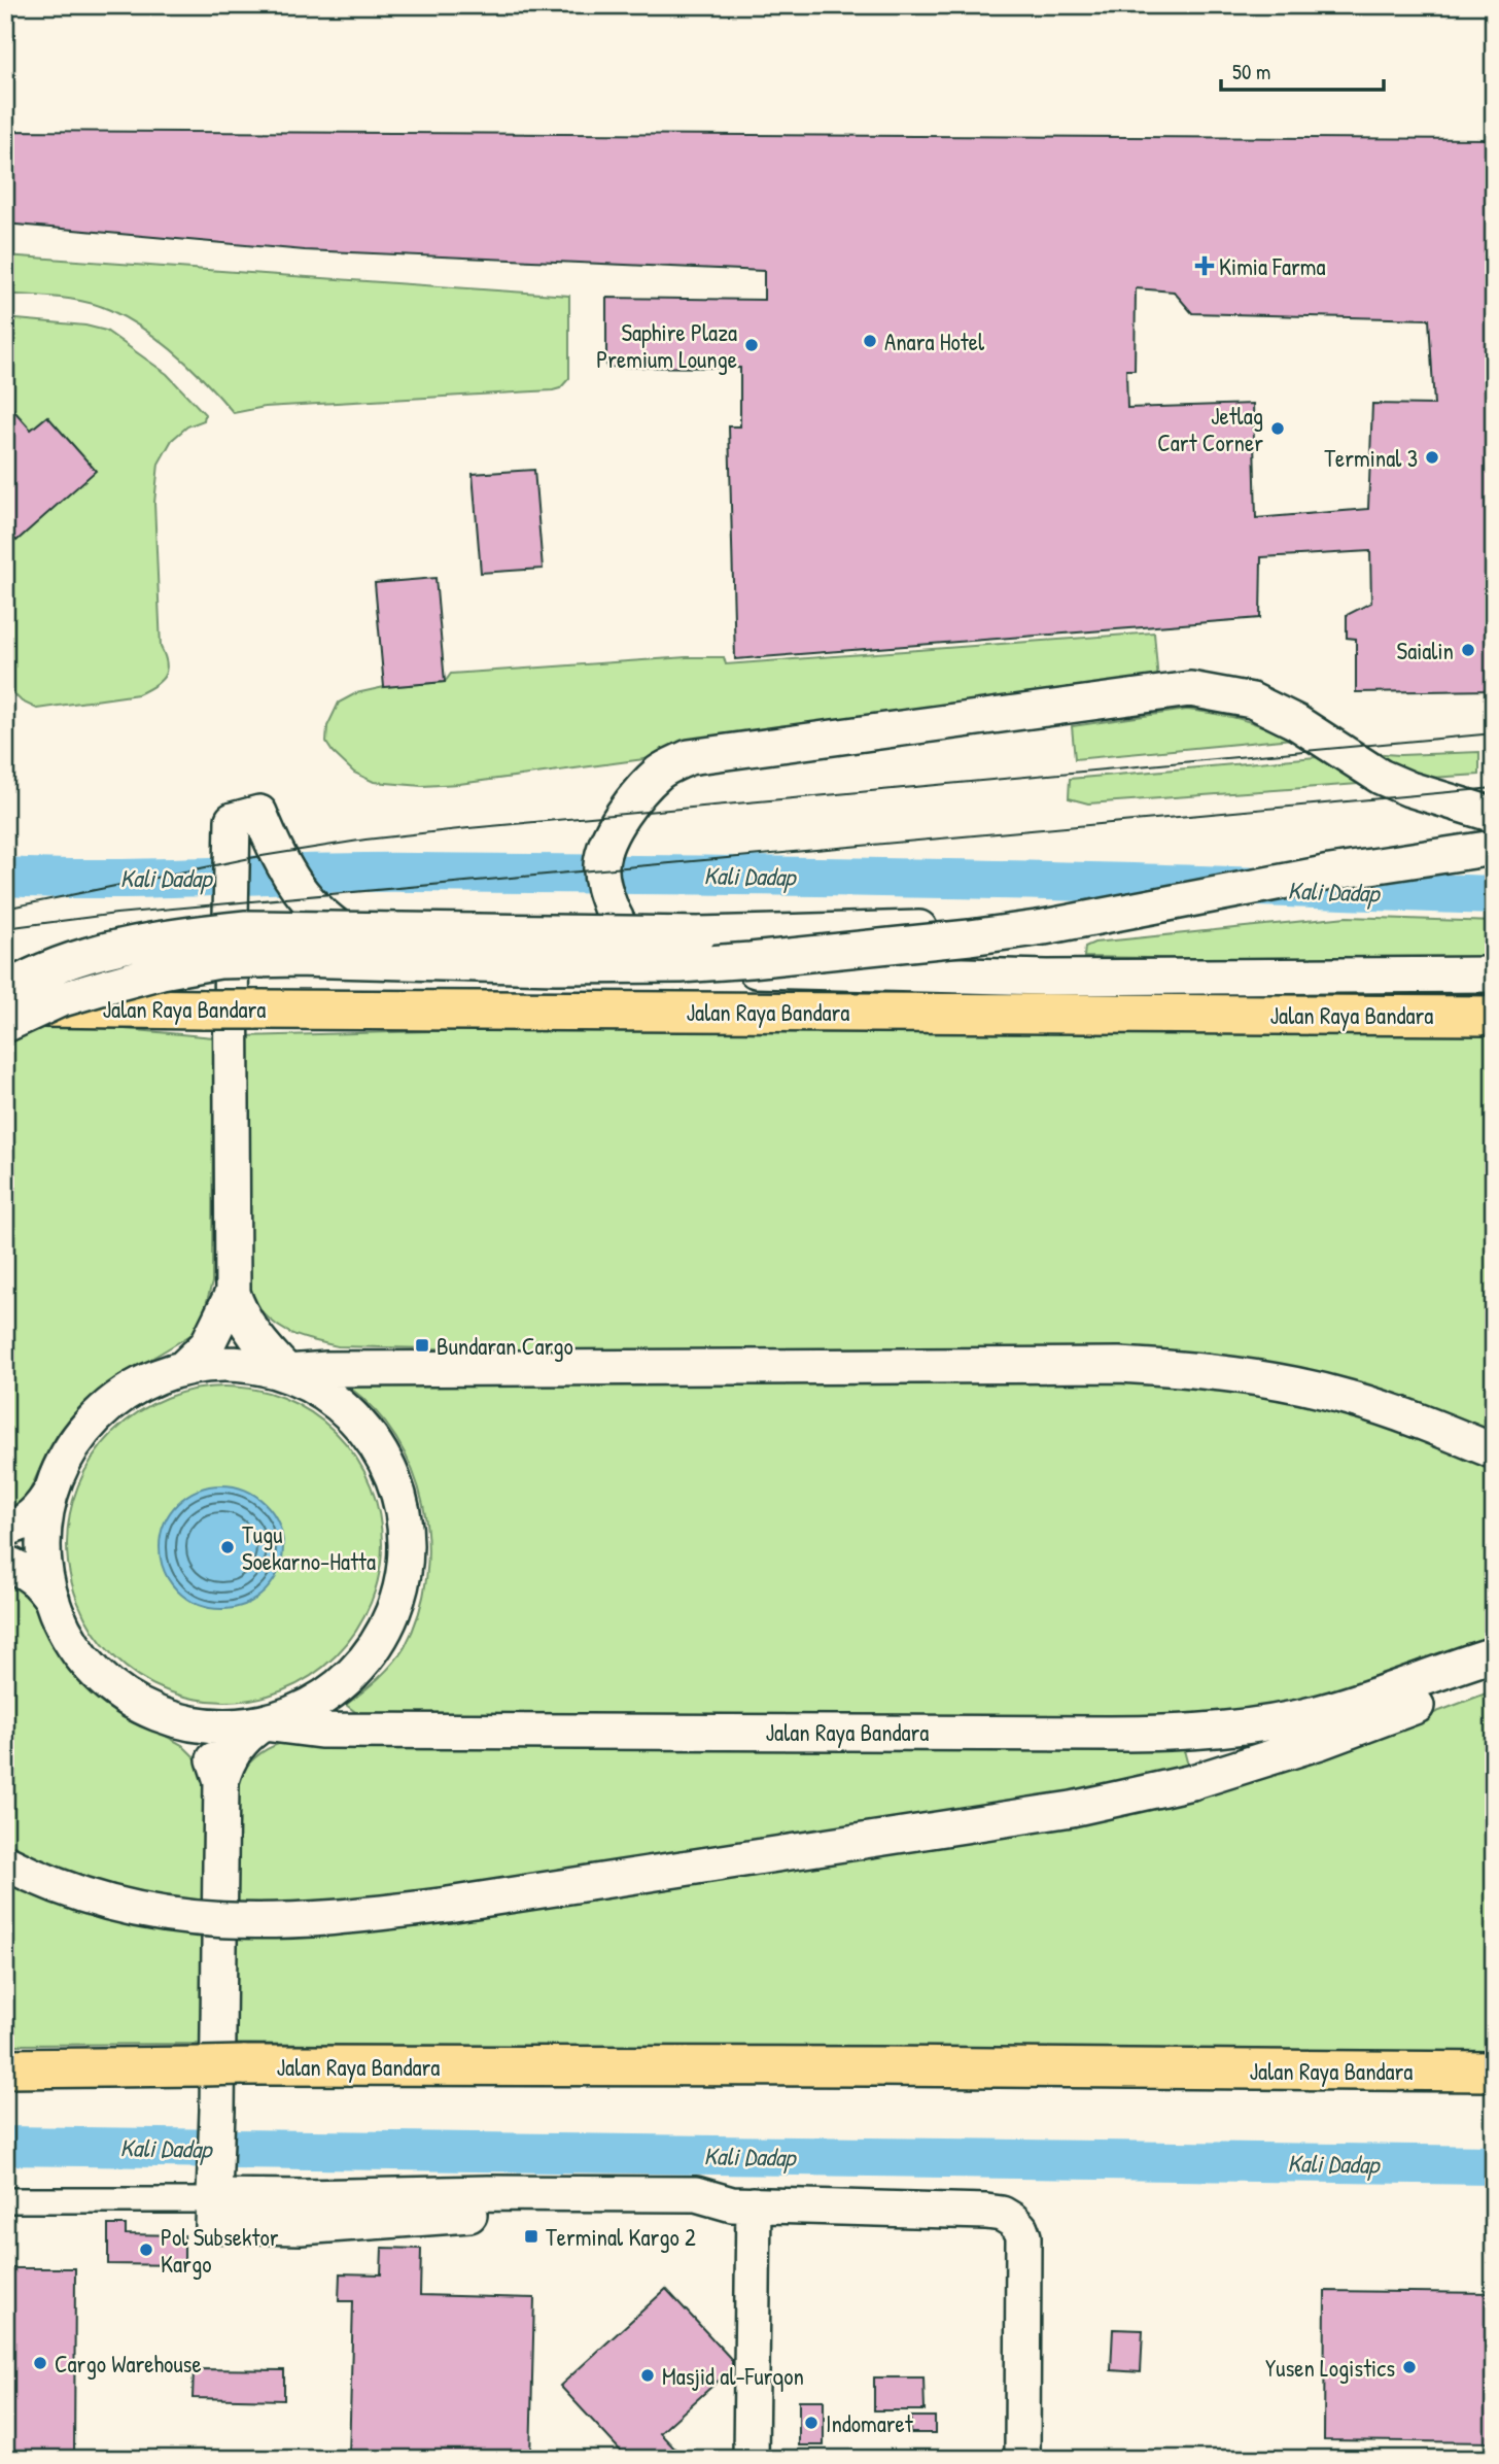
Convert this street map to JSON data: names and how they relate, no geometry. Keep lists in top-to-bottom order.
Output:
{
  "streets": {
    "main road": ["Jalan Raya Bandara"]
  },
  "water": ["Kali Dadap"],
  "places": {
    "health": ["Kimia Farma"],
    "other": [
      "Anara Hotel",
      "Saphire Plaza Premium Lounge",
      "Jetlag Cart Corner",
      "Terminal 3",
      "Saialin",
      "Tugu Soekarno-Hatta",
      "Pol Subsektor Kargo",
      "Cargo Warehouse",
      "Yusen Logistics",
      "Masjid al-Furqon",
      "Indomaret"
    ],
    "transit": ["Bundaran Cargo", "Terminal Kargo 2"]
  },
  "scale_bar": "50 m"
}
